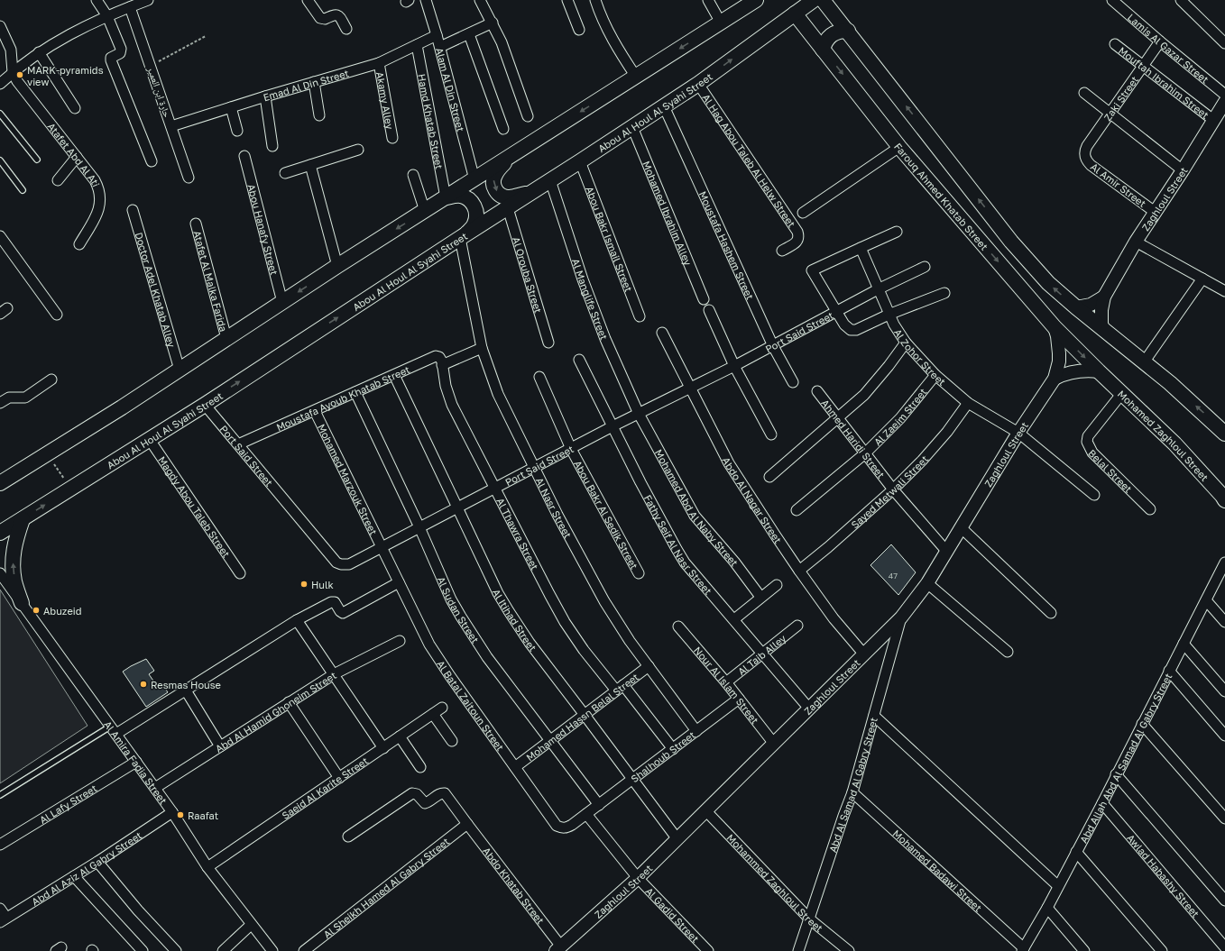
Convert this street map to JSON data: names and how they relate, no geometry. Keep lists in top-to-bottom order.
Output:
{
  "streets": {
    "main road": ["Abou Al Houl Al Syahi Street", "Farouq Ahmed Khatab Street", "Mohamed Zaghloul Street"],
    "street": [
      "Lamis Al Gazar Street",
      "Mouftah Ibrahim Street",
      "Emad Al Din Street",
      "Alam Al Din Street",
      "حارة ابن العمير",
      "Zaki Street",
      "Akamy Alley",
      "Hamd Khatab Street",
      "Atafet Abd Al Ati",
      "Al Hag Abou Taleb Al Helw Street",
      "Al Amir Street",
      "Zaghloul Street",
      "Mohamed Ibrahim Alley",
      "Abou Hanafy Street",
      "Abou Bakr Ismail Street",
      "Moustafa Hashem Street",
      "Al Orouba Street",
      "Atafet Al Malka Farida",
      "Doctor Adel Khatab Alley",
      "Al Manglife Street",
      "Port Said Street",
      "Al Zohor Street",
      "Moustafa Ayoub Khatab Street",
      "Al Zaeim Street",
      "Ahmed Haridi Street",
      "Belal Street",
      "Mohamed Marzouk Street",
      "Sayed Metwali Street",
      "Abdo Al Nagar Street",
      "Magdy Abou Taleb Street",
      "Mohamed Abd Al Naby Street",
      "Al Nasr Street",
      "Abou Bakr Al Sedik Street",
      "Al Thawra Street",
      "Fathy Seif Al Nasr Street",
      "Al Sudan Street",
      "Al Itihad Street",
      "Al Taib Alley",
      "Nour Al Islam Street",
      "Al Batal Zaitoun Street",
      "Abd Al Hamid Ghoneim Street",
      "Mohamed Hassn Belal Street",
      "Shalhoub Street",
      "Abd Allah Abd Al Samad Al Gabry Street",
      "Al Amira Fadia Street",
      "Abd Al Samad Al Gabry Street",
      "Saeid Al Karite Street",
      "Al Lafy Street",
      "Abd Al Aziz Al Gabry Street",
      "Mohamed Badawi Street",
      "Awlad Habashy Street",
      "Mohammed Zaghloul Street",
      "Abdo Khatab Street",
      "Al Sheikh Hamed Al Gabry Street",
      "Al Gadid Street"
    ]
  },
  "crossings": [
    ["Lamis Al Gazar Street", "Zaki Street"],
    ["Mouftah Ibrahim Street", "Zaki Street"],
    ["Mouftah Ibrahim Street", "Zaghloul Street"],
    ["Emad Al Din Street", "Alam Al Din Street"],
    ["Emad Al Din Street", "حارة ابن العمير"],
    ["Emad Al Din Street", "Akamy Alley"],
    ["Emad Al Din Street", "Hamd Khatab Street"],
    ["Zaki Street", "Al Amir Street"],
    ["Abou Al Houl Al Syahi Street", "Al Hag Abou Taleb Al Helw Street"],
    ["Abou Al Houl Al Syahi Street", "Farouq Ahmed Khatab Street"],
    ["Abou Al Houl Al Syahi Street", "Mohamed Ibrahim Alley"],
    ["Abou Al Houl Al Syahi Street", "Abou Bakr Ismail Street"],
    ["Abou Al Houl Al Syahi Street", "Moustafa Hashem Street"],
    ["Abou Al Houl Al Syahi Street", "Al Orouba Street"],
    ["Abou Al Houl Al Syahi Street", "Al Manglife Street"],
    ["Abou Al Houl Al Syahi Street", "Port Said Street"],
    ["Abou Al Houl Al Syahi Street", "Magdy Abou Taleb Street"],
    ["Abou Al Houl Al Syahi Street", "Al Nasr Street"],
    ["Al Hag Abou Taleb Al Helw Street", "Farouq Ahmed Khatab Street"],
    ["Al Amir Street", "Zaghloul Street"],
    ["Farouq Ahmed Khatab Street", "Zaghloul Street"],
    ["Farouq Ahmed Khatab Street", "Mohamed Zaghloul Street"],
    ["Zaghloul Street", "Al Zohor Street"],
    ["Zaghloul Street", "Ahmed Haridi Street"],
    ["Zaghloul Street", "Abdo Al Nagar Street"],
    ["Zaghloul Street", "Fathy Seif Al Nasr Street"],
    ["Zaghloul Street", "Al Itihad Street"],
    ["Zaghloul Street", "Nour Al Islam Street"],
    ["Zaghloul Street", "Abd Al Samad Al Gabry Street"],
    ["Zaghloul Street", "Mohammed Zaghloul Street"],
    ["Zaghloul Street", "Abdo Khatab Street"],
    ["Zaghloul Street", "Al Gadid Street"],
    ["Moustafa Hashem Street", "Port Said Street"],
    ["Al Manglife Street", "Port Said Street"],
    ["Al Manglife Street", "Mohamed Abd Al Naby Street"],
    ["Port Said Street", "Al Zohor Street"],
    ["Port Said Street", "Moustafa Ayoub Khatab Street"],
    ["Port Said Street", "Mohamed Marzouk Street"],
    ["Port Said Street", "Abdo Al Nagar Street"],
    ["Port Said Street", "Mohamed Abd Al Naby Street"],
    ["Port Said Street", "Al Nasr Street"],
    ["Port Said Street", "Abou Bakr Al Sedik Street"],
    ["Port Said Street", "Al Thawra Street"],
    ["Port Said Street", "Fathy Seif Al Nasr Street"],
    ["Port Said Street", "Al Sudan Street"],
    ["Port Said Street", "Al Itihad Street"],
    ["Port Said Street", "Al Batal Zaitoun Street"],
    ["Al Zohor Street", "Al Zaeim Street"],
    ["Al Zohor Street", "Sayed Metwali Street"],
    ["Moustafa Ayoub Khatab Street", "Mohamed Marzouk Street"],
    ["Moustafa Ayoub Khatab Street", "Al Thawra Street"],
    ["Moustafa Ayoub Khatab Street", "Al Sudan Street"],
    ["Moustafa Ayoub Khatab Street", "Al Itihad Street"],
    ["Al Zaeim Street", "Ahmed Haridi Street"],
    ["Mohamed Zaghloul Street", "Belal Street"],
    ["Ahmed Haridi Street", "Sayed Metwali Street"],
    ["Mohamed Marzouk Street", "Al Batal Zaitoun Street"],
    ["Sayed Metwali Street", "Abdo Al Nagar Street"],
    ["Al Nasr Street", "Mohamed Hassn Belal Street"],
    ["Al Nasr Street", "Shalhoub Street"],
    ["Al Thawra Street", "Mohamed Hassn Belal Street"],
    ["Al Thawra Street", "Shalhoub Street"],
    ["Fathy Seif Al Nasr Street", "Al Taib Alley"],
    ["Al Sudan Street", "Mohamed Hassn Belal Street"],
    ["Al Sudan Street", "Shalhoub Street"],
    ["Al Itihad Street", "Mohamed Hassn Belal Street"],
    ["Al Itihad Street", "Shalhoub Street"],
    ["Al Taib Alley", "Nour Al Islam Street"],
    ["Nour Al Islam Street", "Shalhoub Street"],
    ["Al Batal Zaitoun Street", "Mohamed Hassn Belal Street"],
    ["Al Batal Zaitoun Street", "Shalhoub Street"],
    ["Al Batal Zaitoun Street", "Al Gadid Street"],
    ["Abd Al Hamid Ghoneim Street", "Al Amira Fadia Street"],
    ["Shalhoub Street", "Al Gadid Street"],
    ["Abd Allah Abd Al Samad Al Gabry Street", "Mohamed Badawi Street"],
    ["Abd Allah Abd Al Samad Al Gabry Street", "Awlad Habashy Street"],
    ["Al Amira Fadia Street", "Saeid Al Karite Street"],
    ["Al Amira Fadia Street", "Al Lafy Street"],
    ["Al Amira Fadia Street", "Abd Al Aziz Al Gabry Street"],
    ["Abd Al Samad Al Gabry Street", "Mohamed Badawi Street"],
    ["Abd Al Samad Al Gabry Street", "Mohammed Zaghloul Street"],
    ["Abdo Khatab Street", "Al Sheikh Hamed Al Gabry Street"]
  ],
  "places": [
    "MARK-pyramids view",
    "Hulk",
    "Abuzeid",
    "Resmas House",
    "Raafat"
  ],
  "house_numbers": ["47"]
}
